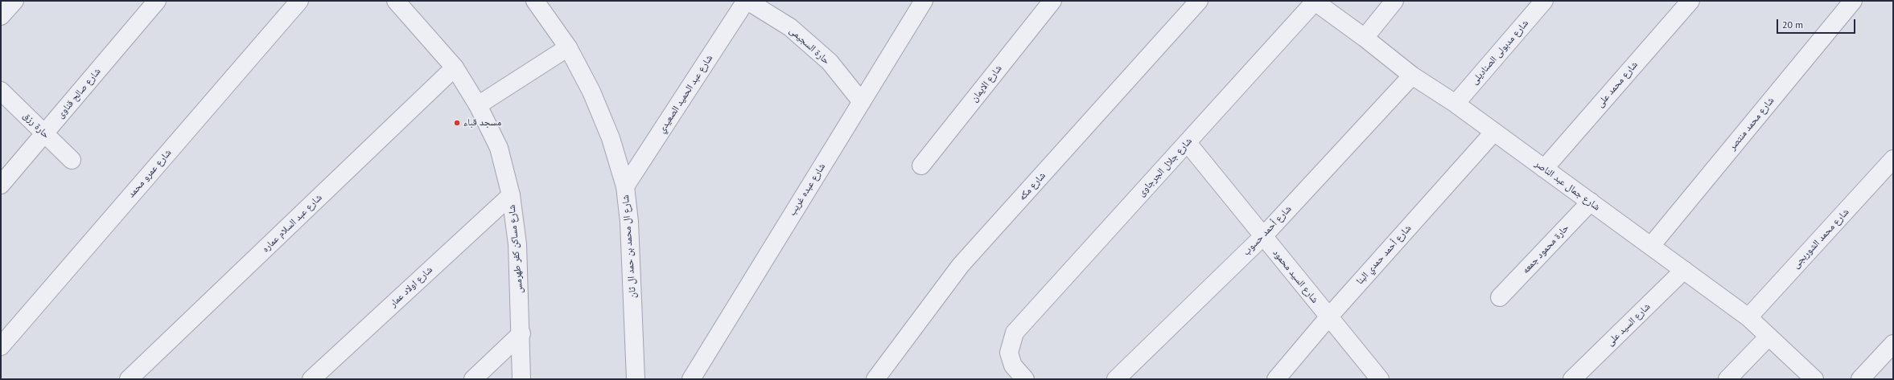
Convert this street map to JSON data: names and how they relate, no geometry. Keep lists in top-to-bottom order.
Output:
{
  "streets": {
    "street": [
      "حارة السجيمى",
      "شارع مدبولى الصناديلى",
      "شارع الايمان",
      "شارع محمد على",
      "شارع صالح قناوى",
      "شارع عبد الحميد الصعيدي",
      "شارع محمد منتصر",
      "حارة رزق",
      "شارع جلال الجرجاوى",
      "شارع عمرو محمد",
      "شارع جمال عبد الناصر",
      "شارع مكه",
      "شارع عبده غريب",
      "شارع عبد السلام عماره",
      "شارع أحمد حسوب",
      "شارع محمد الشوربجى",
      "شارع ال محمد بن حمد ال ثان",
      "شارع مساكن كفر طهرمس",
      "حارة محمود جمعه",
      "شارع أحمد حمدي البنا",
      "شارع السيد محمود",
      "شارع اولاد عمار",
      "شارع السيد على"
    ]
  },
  "crossings": [
    ["حارة السجيمى", "شارع عبد الحميد الصعيدي"],
    ["حارة السجيمى", "شارع عبده غريب"],
    ["شارع مدبولى الصناديلى", "شارع جمال عبد الناصر"],
    ["شارع محمد على", "شارع جمال عبد الناصر"],
    ["شارع صالح قناوى", "حارة رزق"],
    ["شارع عبد الحميد الصعيدي", "شارع ال محمد بن حمد ال ثان"],
    ["شارع محمد منتصر", "شارع جمال عبد الناصر"],
    ["شارع جلال الجرجاوى", "شارع جمال عبد الناصر"],
    ["شارع جلال الجرجاوى", "شارع السيد محمود"],
    ["شارع جمال عبد الناصر", "شارع أحمد حسوب"],
    ["شارع جمال عبد الناصر", "شارع محمد الشوربجى"],
    ["شارع جمال عبد الناصر", "حارة محمود جمعه"],
    ["شارع جمال عبد الناصر", "شارع أحمد حمدي البنا"],
    ["شارع جمال عبد الناصر", "شارع السيد على"],
    ["شارع عبد السلام عماره", "شارع مساكن كفر طهرمس"],
    ["شارع أحمد حسوب", "شارع السيد محمود"],
    ["شارع مساكن كفر طهرمس", "شارع اولاد عمار"],
    ["شارع أحمد حمدي البنا", "شارع السيد محمود"]
  ],
  "places": ["مسجد قباء"],
  "scale_bar": "20 m"
}
